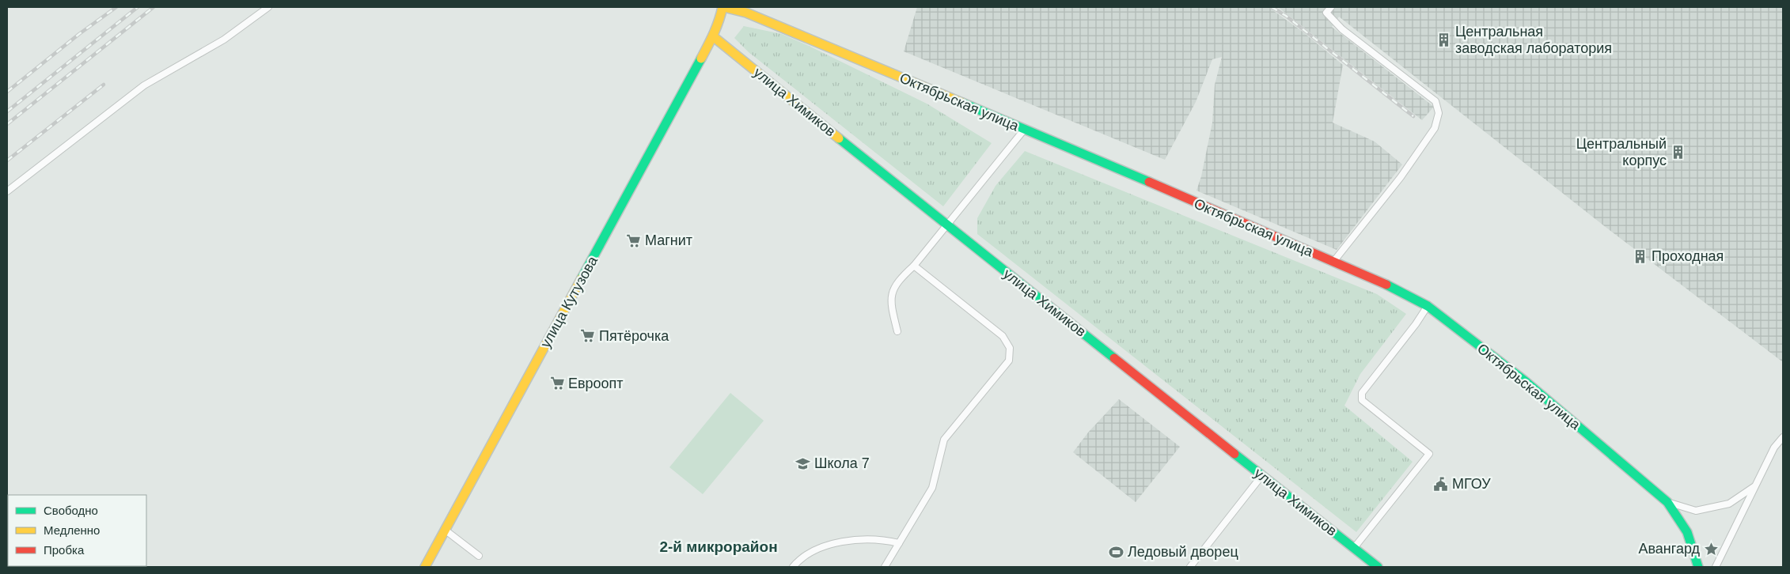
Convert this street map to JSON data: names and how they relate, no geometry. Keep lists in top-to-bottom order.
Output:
{
  "streets": {
    "main road": ["улица Химиков", "Октябрьская улица", "улица Кутузова"]
  },
  "crossings": [
    ["улица Химиков", "улица Кутузова"],
    ["Октябрьская улица", "улица Кутузова"]
  ],
  "districts": ["2-й микрорайон"],
  "places": {
    "building": ["Центральная заводская лаборатория", "Центральный корпус", "Проходная"],
    "supermarket": ["Магнит", "Пятёрочка", "Евроопт"],
    "school or university": ["Школа 7"],
    "public building": ["МГОУ"],
    "place": ["Авангард"],
    "sports": ["Ледовый дворец"]
  },
  "legend": ["Свободно", "Медленно", "Пробка"]
}
